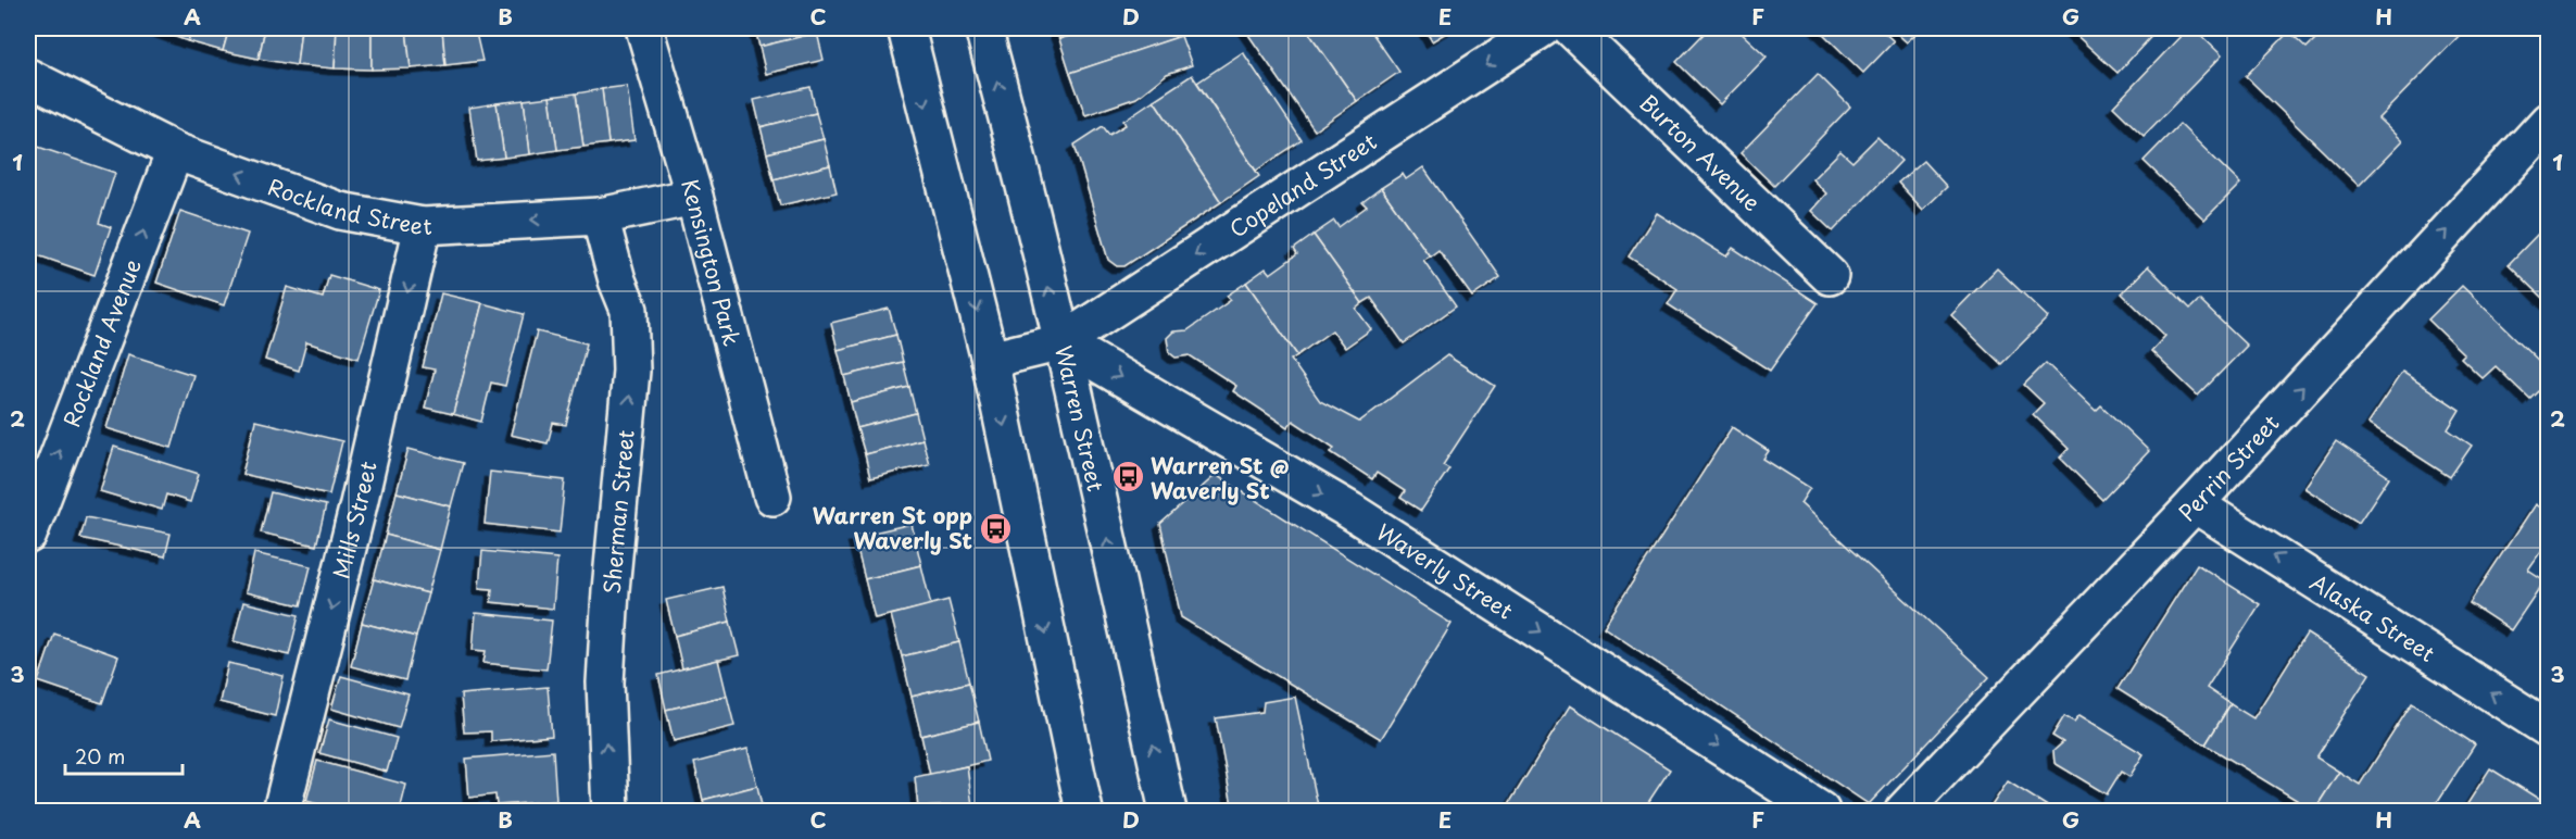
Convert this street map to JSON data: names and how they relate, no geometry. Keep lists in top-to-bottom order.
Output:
{
  "streets": {
    "street": [
      "Burton Avenue",
      "Copeland Street",
      "Rockland Street",
      "Kensington Park",
      "Rockland Avenue",
      "Warren Street",
      "Perrin Street",
      "Sherman Street",
      "Mills Street",
      "Waverly Street",
      "Alaska Street"
    ]
  },
  "crossings": [
    ["Copeland Street", "Warren Street"],
    ["Copeland Street", "Waverly Street"],
    ["Rockland Street", "Kensington Park"],
    ["Rockland Street", "Rockland Avenue"],
    ["Rockland Street", "Sherman Street"],
    ["Rockland Street", "Mills Street"],
    ["Warren Street", "Waverly Street"],
    ["Perrin Street", "Alaska Street"]
  ],
  "one_way": [
    "Copeland Street",
    "Rockland Street",
    "Rockland Avenue",
    "Perrin Street",
    "Sherman Street",
    "Mills Street",
    "Waverly Street",
    "Alaska Street"
  ],
  "places": {
    "bus stop": ["Warren St @ Waverly St", "Warren St opp Waverly St"]
  },
  "scale_bar": "20 m",
  "grid": {
    "columns": [
      "A",
      "B",
      "C",
      "D",
      "E",
      "F",
      "G",
      "H"
    ],
    "rows": ["1", "2", "3"]
  }
}
